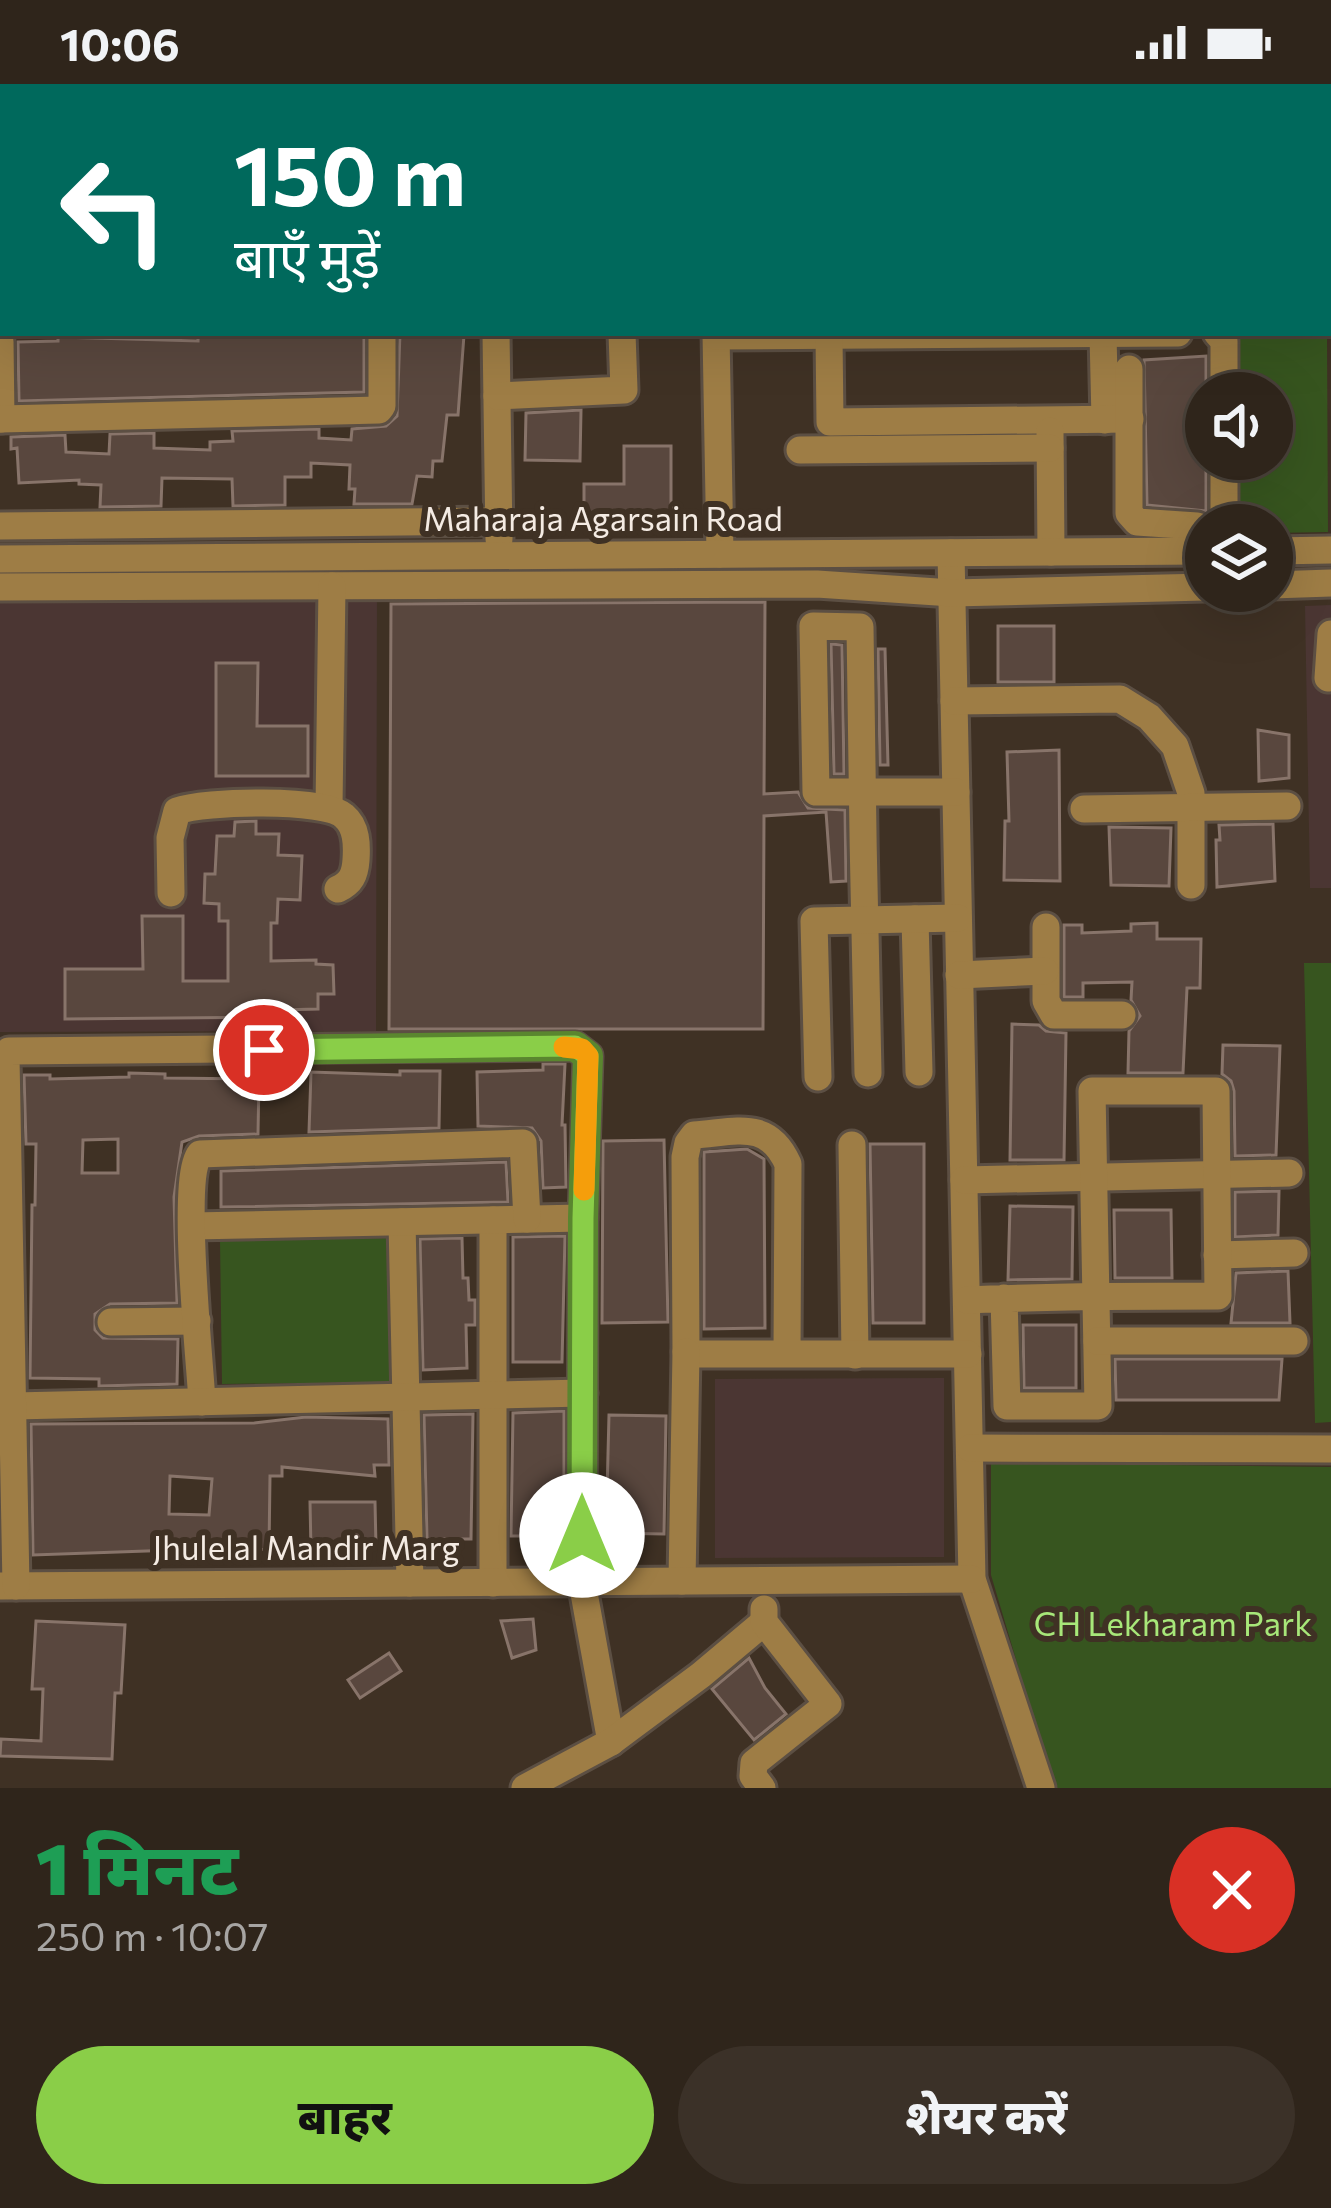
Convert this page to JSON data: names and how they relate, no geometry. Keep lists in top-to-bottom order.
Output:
{
  "streets": {
    "street": ["Maharaja Agarsain Road", "Jhulelal Mandir Marg"]
  },
  "parks": ["CH Lekharam Park"],
  "page": {
    "status": "10:06",
    "turn": ["150 m", "बाएँ मुड़ें"],
    "heading": ["1 मिनट", "250 m · 10:07"],
    "buttons": ["बाहर", "शेयर करें"]
  }
}
